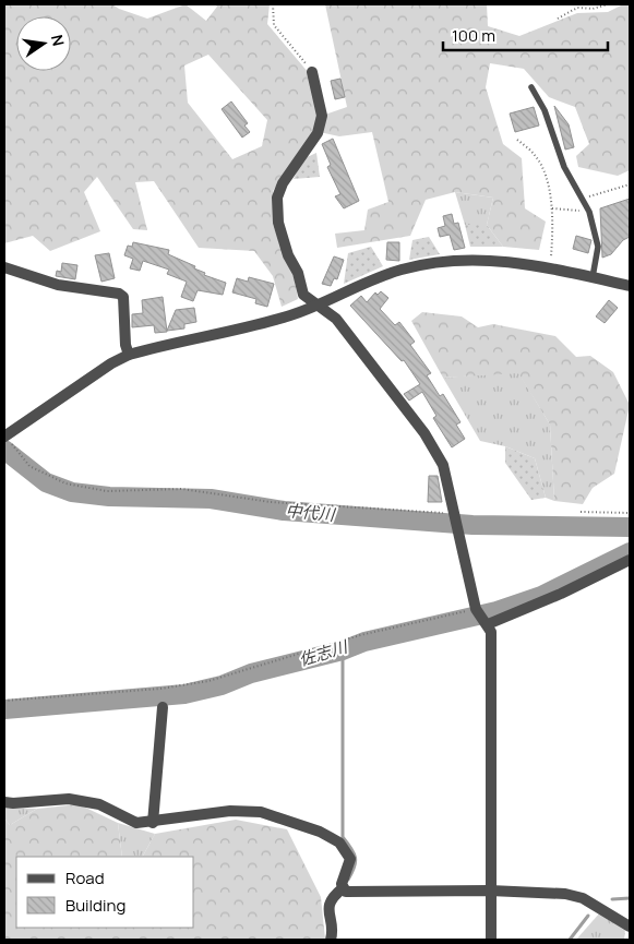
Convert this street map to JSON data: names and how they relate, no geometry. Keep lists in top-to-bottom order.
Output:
{
  "water": ["中代川", "佐志川"],
  "legend": ["Road", "Building"],
  "scale_bar": "100 m",
  "north": "right"
}
